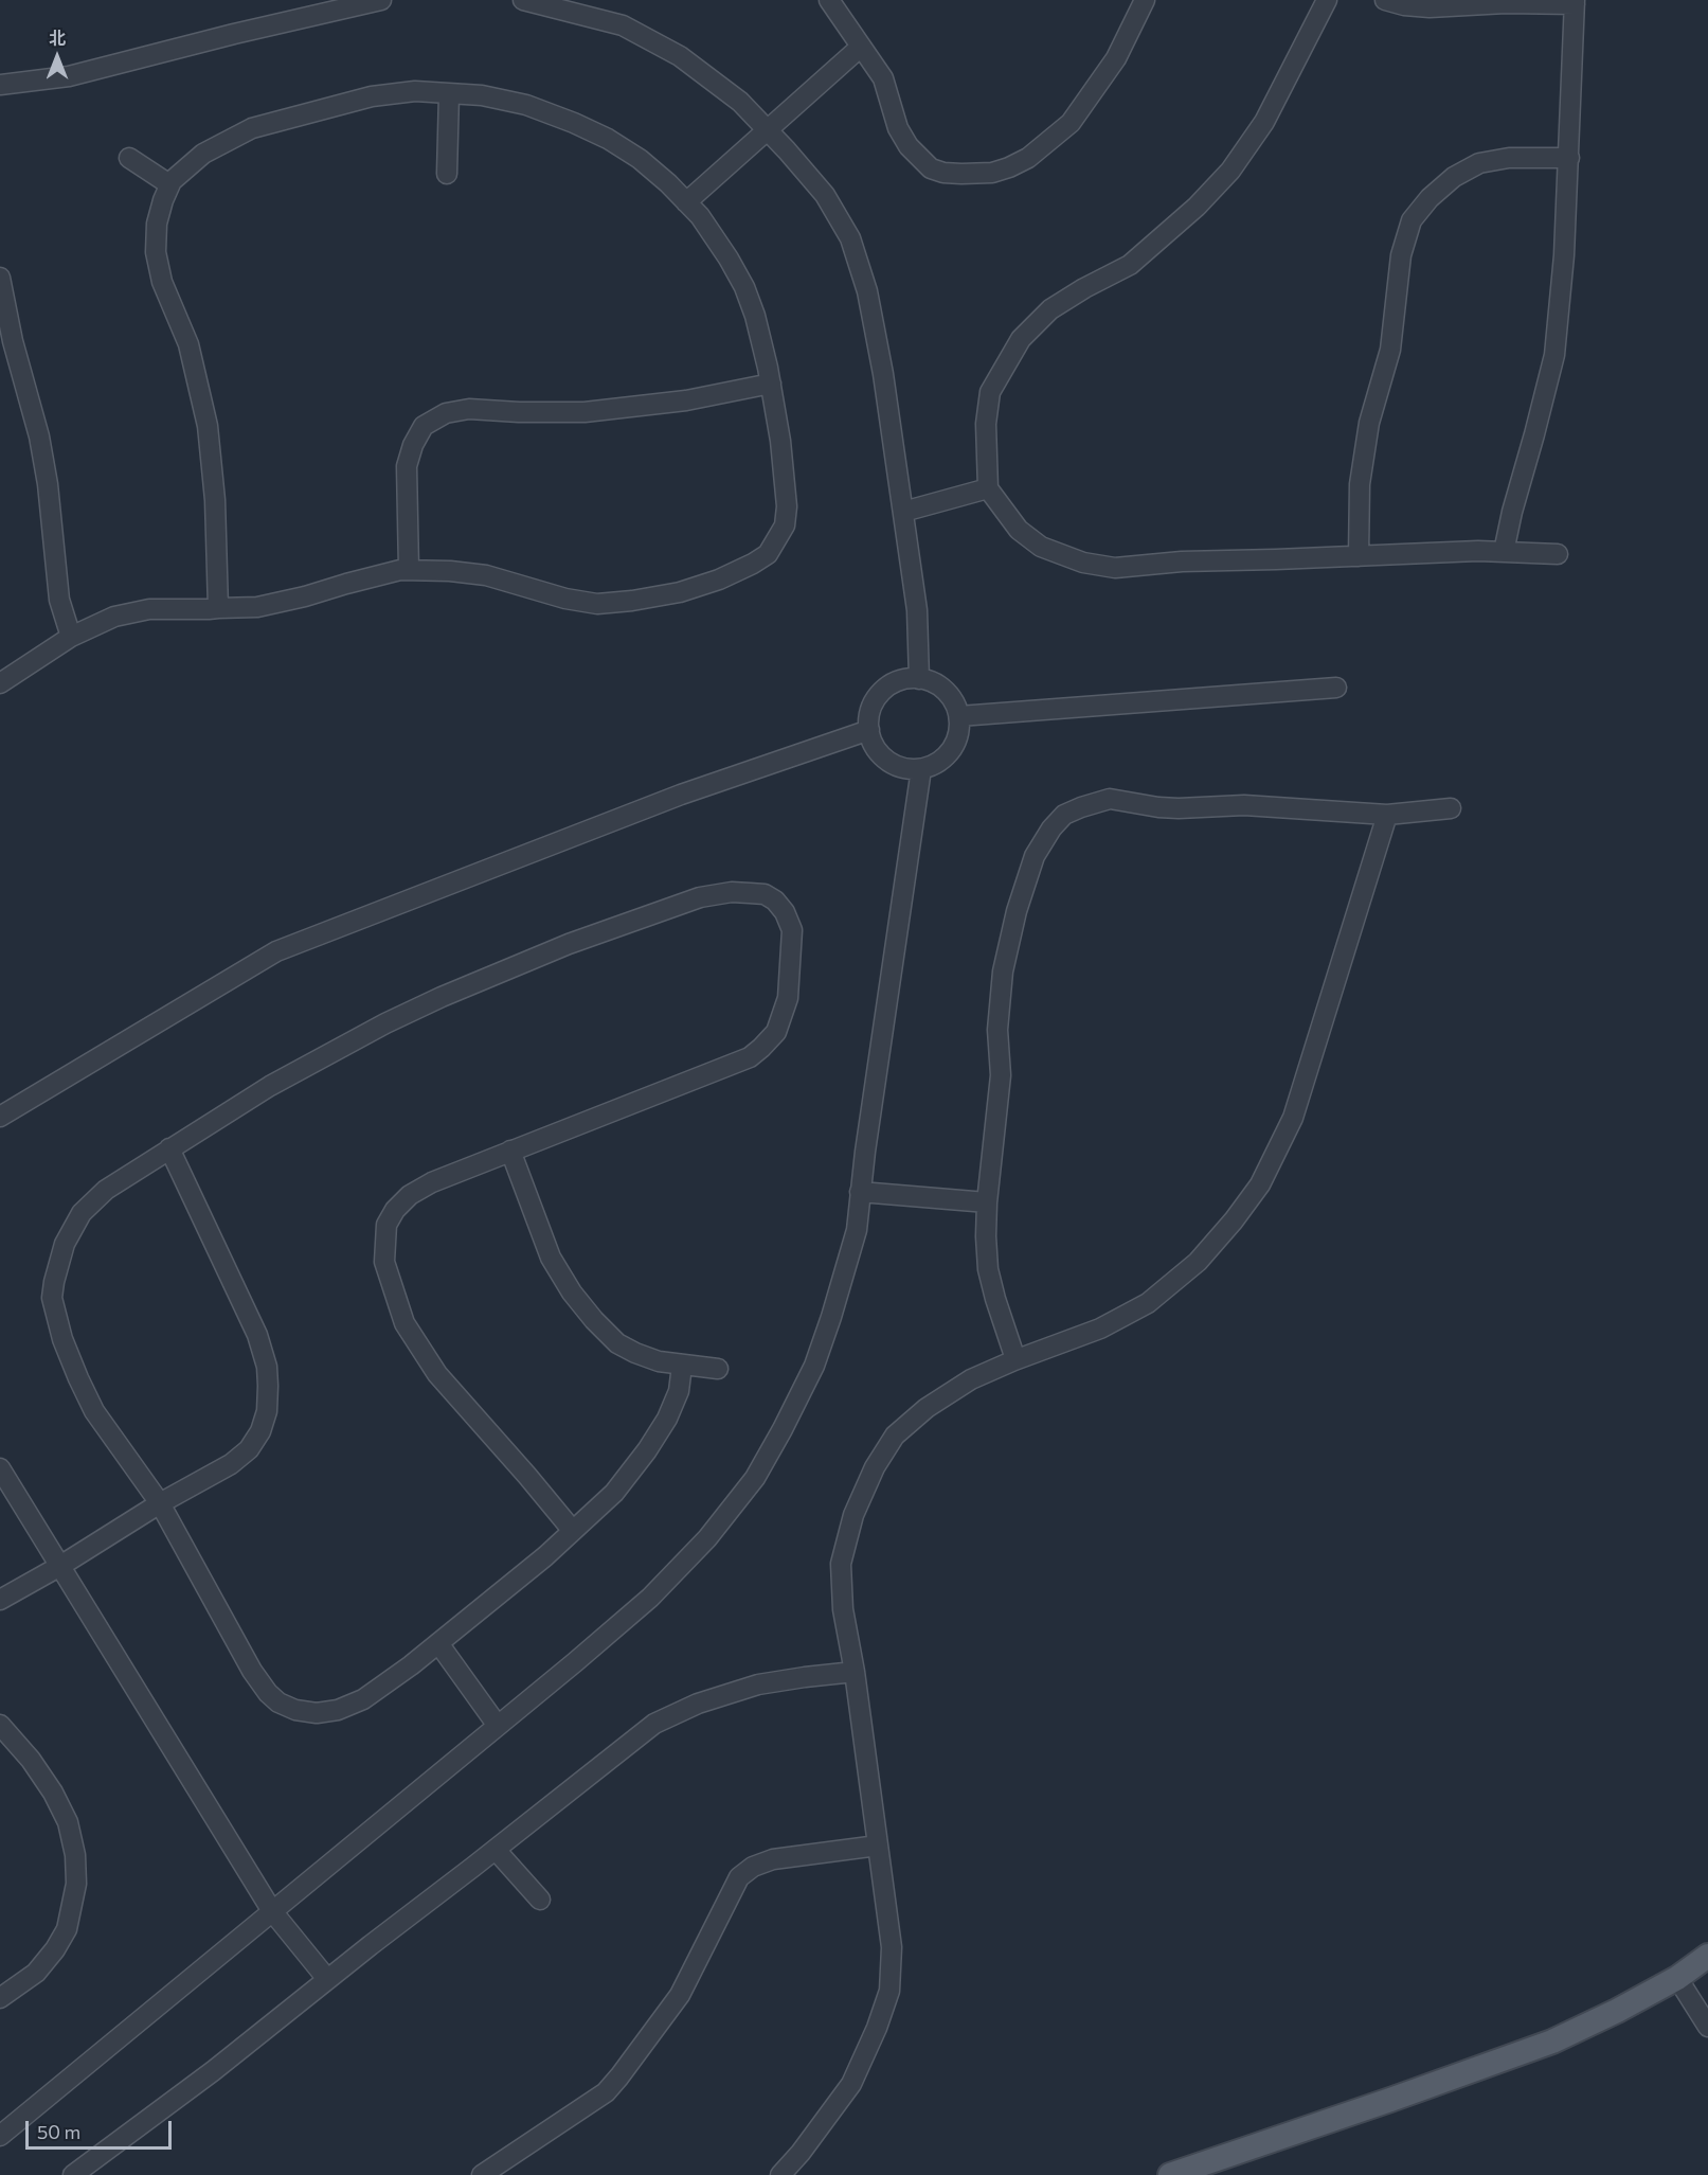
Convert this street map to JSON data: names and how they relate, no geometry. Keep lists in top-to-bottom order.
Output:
{
  "scale_bar": "50 m",
  "north": "top"
}
